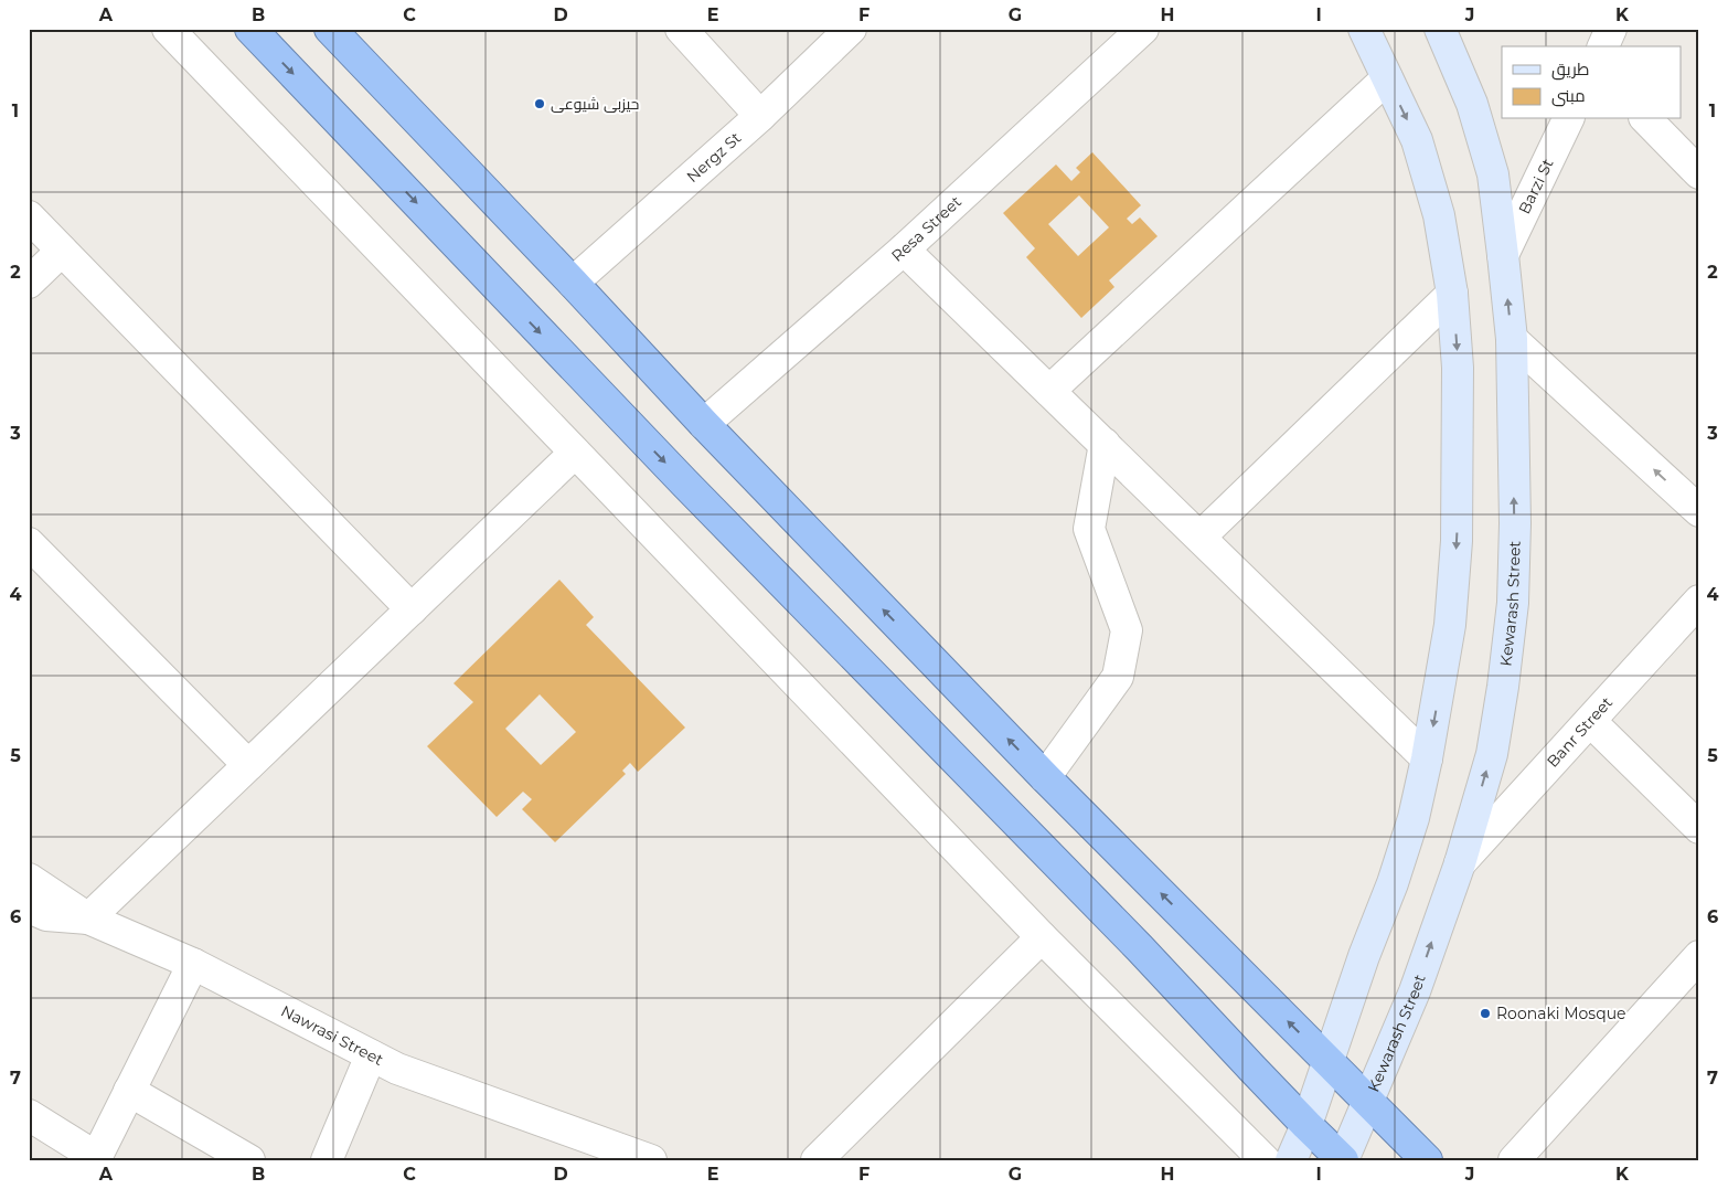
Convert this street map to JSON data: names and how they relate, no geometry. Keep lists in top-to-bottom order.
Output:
{
  "streets": {
    "main road": ["Kewarash Street"],
    "street": [
      "Nergz St",
      "Barzi St",
      "Resa Street",
      "Banr Street",
      "Nawrasi Street"
    ]
  },
  "crossings": [
    ["Barzi St", "Kewarash Street"],
    ["Kewarash Street", "Banr Street"]
  ],
  "places": ["حیزبی شیوعی", "Roonaki Mosque"],
  "legend": ["طريق", "مبنى"],
  "grid": {
    "columns": [
      "A",
      "B",
      "C",
      "D",
      "E",
      "F",
      "G",
      "H",
      "I",
      "J",
      "K"
    ],
    "rows": [
      "1",
      "2",
      "3",
      "4",
      "5",
      "6",
      "7"
    ]
  }
}
